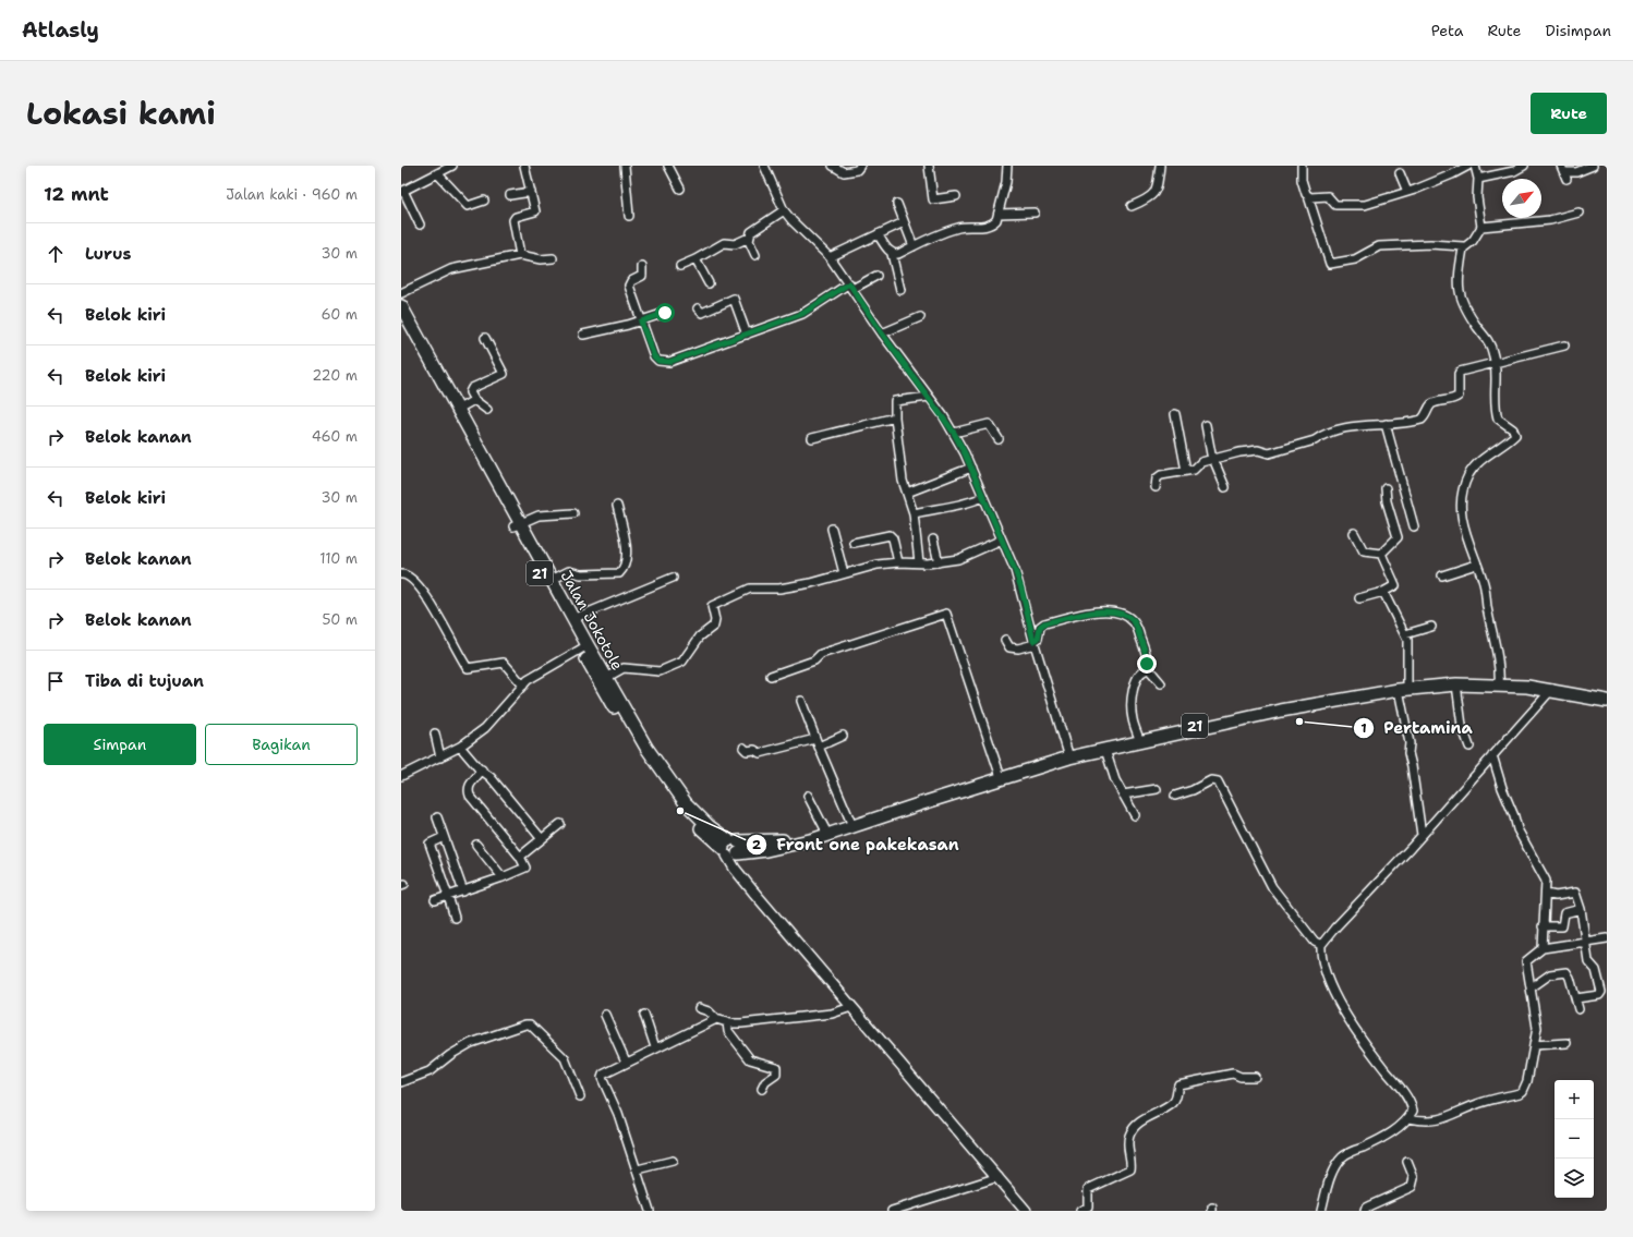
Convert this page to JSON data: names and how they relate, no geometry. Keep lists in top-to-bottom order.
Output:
{
  "streets": {
    "highway": ["21", "Jalan Jokotole"]
  },
  "crossings": [
    ["21", "Jalan Jokotole"]
  ],
  "places": ["Pertamina", "Front one pakekasan"],
  "north": "top right",
  "page": {
    "header": "Atlasly",
    "nav": ["Peta", "Rute", "Disimpan"],
    "title": "Lokasi kami",
    "buttons": [
      "Rute",
      ["Simpan", "Bagikan"]
    ],
    "heading": ["12 mnt", "Jalan kaki · 960 m"],
    "list": [
      ["Lurus", "30 m"],
      ["Belok kiri", "60 m"],
      ["Belok kiri", "220 m"],
      ["Belok kanan", "460 m"],
      ["Belok kiri", "30 m"],
      ["Belok kanan", "110 m"],
      ["Belok kanan", "50 m"],
      "Tiba di tujuan"
    ],
    "map_buttons": ["+", "−"]
  }
}
